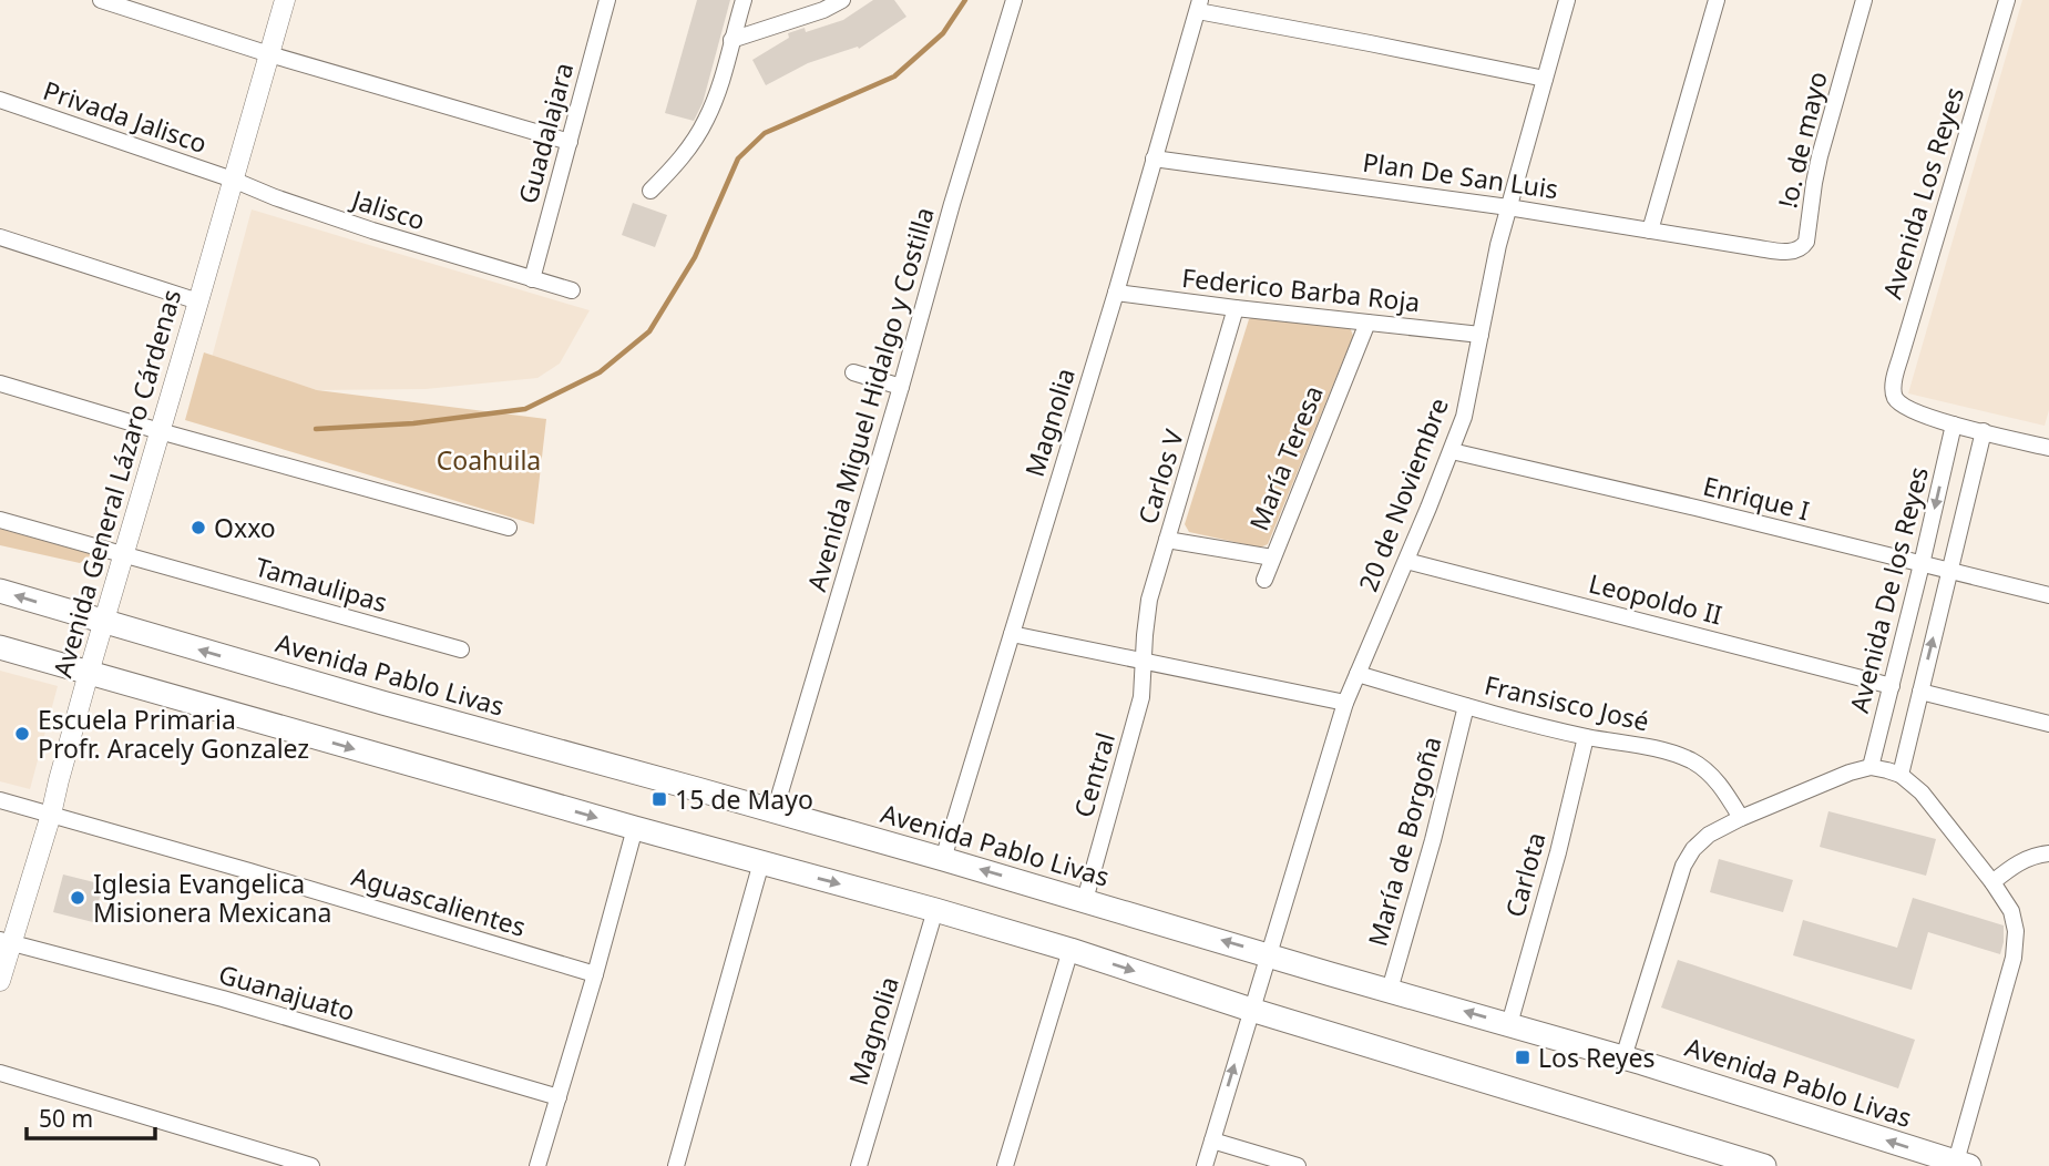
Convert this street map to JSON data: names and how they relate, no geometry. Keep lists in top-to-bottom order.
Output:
{
  "streets": {
    "main road": ["Avenida Pablo Livas"],
    "street": [
      "Privada Jalisco",
      "Guadalajara",
      "!o. de mayo",
      "Plan De San Luis",
      "Avenida Los Reyes",
      "Jalisco",
      "Federico Barba Roja",
      "Avenida Miguel Hidalgo y Costilla",
      "Magnolia",
      "María Teresa",
      "Carlos V",
      "Avenida General Lázaro Cárdenas",
      "20 de Noviembre",
      "Enrique I",
      "Tamaulipas",
      "Avenida De los Reyes",
      "Leopoldo II",
      "Fransisco José",
      "Central",
      "María de Borgoña",
      "Carlota",
      "Aguascalientes",
      "Guanajuato"
    ]
  },
  "crossings": [
    ["Privada Jalisco", "Jalisco"],
    ["Privada Jalisco", "Avenida General Lázaro Cárdenas"],
    ["Guadalajara", "Jalisco"],
    ["!o. de mayo", "Plan De San Luis"],
    ["Plan De San Luis", "Magnolia"],
    ["Plan De San Luis", "20 de Noviembre"],
    ["Avenida Los Reyes", "Avenida De los Reyes"],
    ["Jalisco", "Avenida General Lázaro Cárdenas"],
    ["Federico Barba Roja", "Magnolia"],
    ["Federico Barba Roja", "María Teresa"],
    ["Federico Barba Roja", "Carlos V"],
    ["Federico Barba Roja", "20 de Noviembre"],
    ["Avenida Miguel Hidalgo y Costilla", "Avenida Pablo Livas"],
    ["Magnolia", "Avenida Pablo Livas"],
    ["María Teresa", "Carlos V"],
    ["Carlos V", "Central"],
    ["Avenida General Lázaro Cárdenas", "Tamaulipas"],
    ["Avenida General Lázaro Cárdenas", "Avenida Pablo Livas"],
    ["Avenida General Lázaro Cárdenas", "Aguascalientes"],
    ["Avenida General Lázaro Cárdenas", "Guanajuato"],
    ["20 de Noviembre", "Enrique I"],
    ["20 de Noviembre", "Leopoldo II"],
    ["20 de Noviembre", "Avenida Pablo Livas"],
    ["20 de Noviembre", "Fransisco José"],
    ["Enrique I", "Avenida De los Reyes"],
    ["Avenida De los Reyes", "Leopoldo II"],
    ["Avenida Pablo Livas", "Central"],
    ["Avenida Pablo Livas", "María de Borgoña"],
    ["Avenida Pablo Livas", "Carlota"],
    ["Fransisco José", "María de Borgoña"],
    ["Fransisco José", "Carlota"]
  ],
  "parks": ["Coahuila"],
  "places": {
    "other": ["Oxxo", "Escuela Primaria Profr. Aracely Gonzalez", "Iglesia Evangelica Misionera Mexicana"],
    "transit": ["15 de Mayo", "Los Reyes"]
  },
  "scale_bar": "50 m"
}
